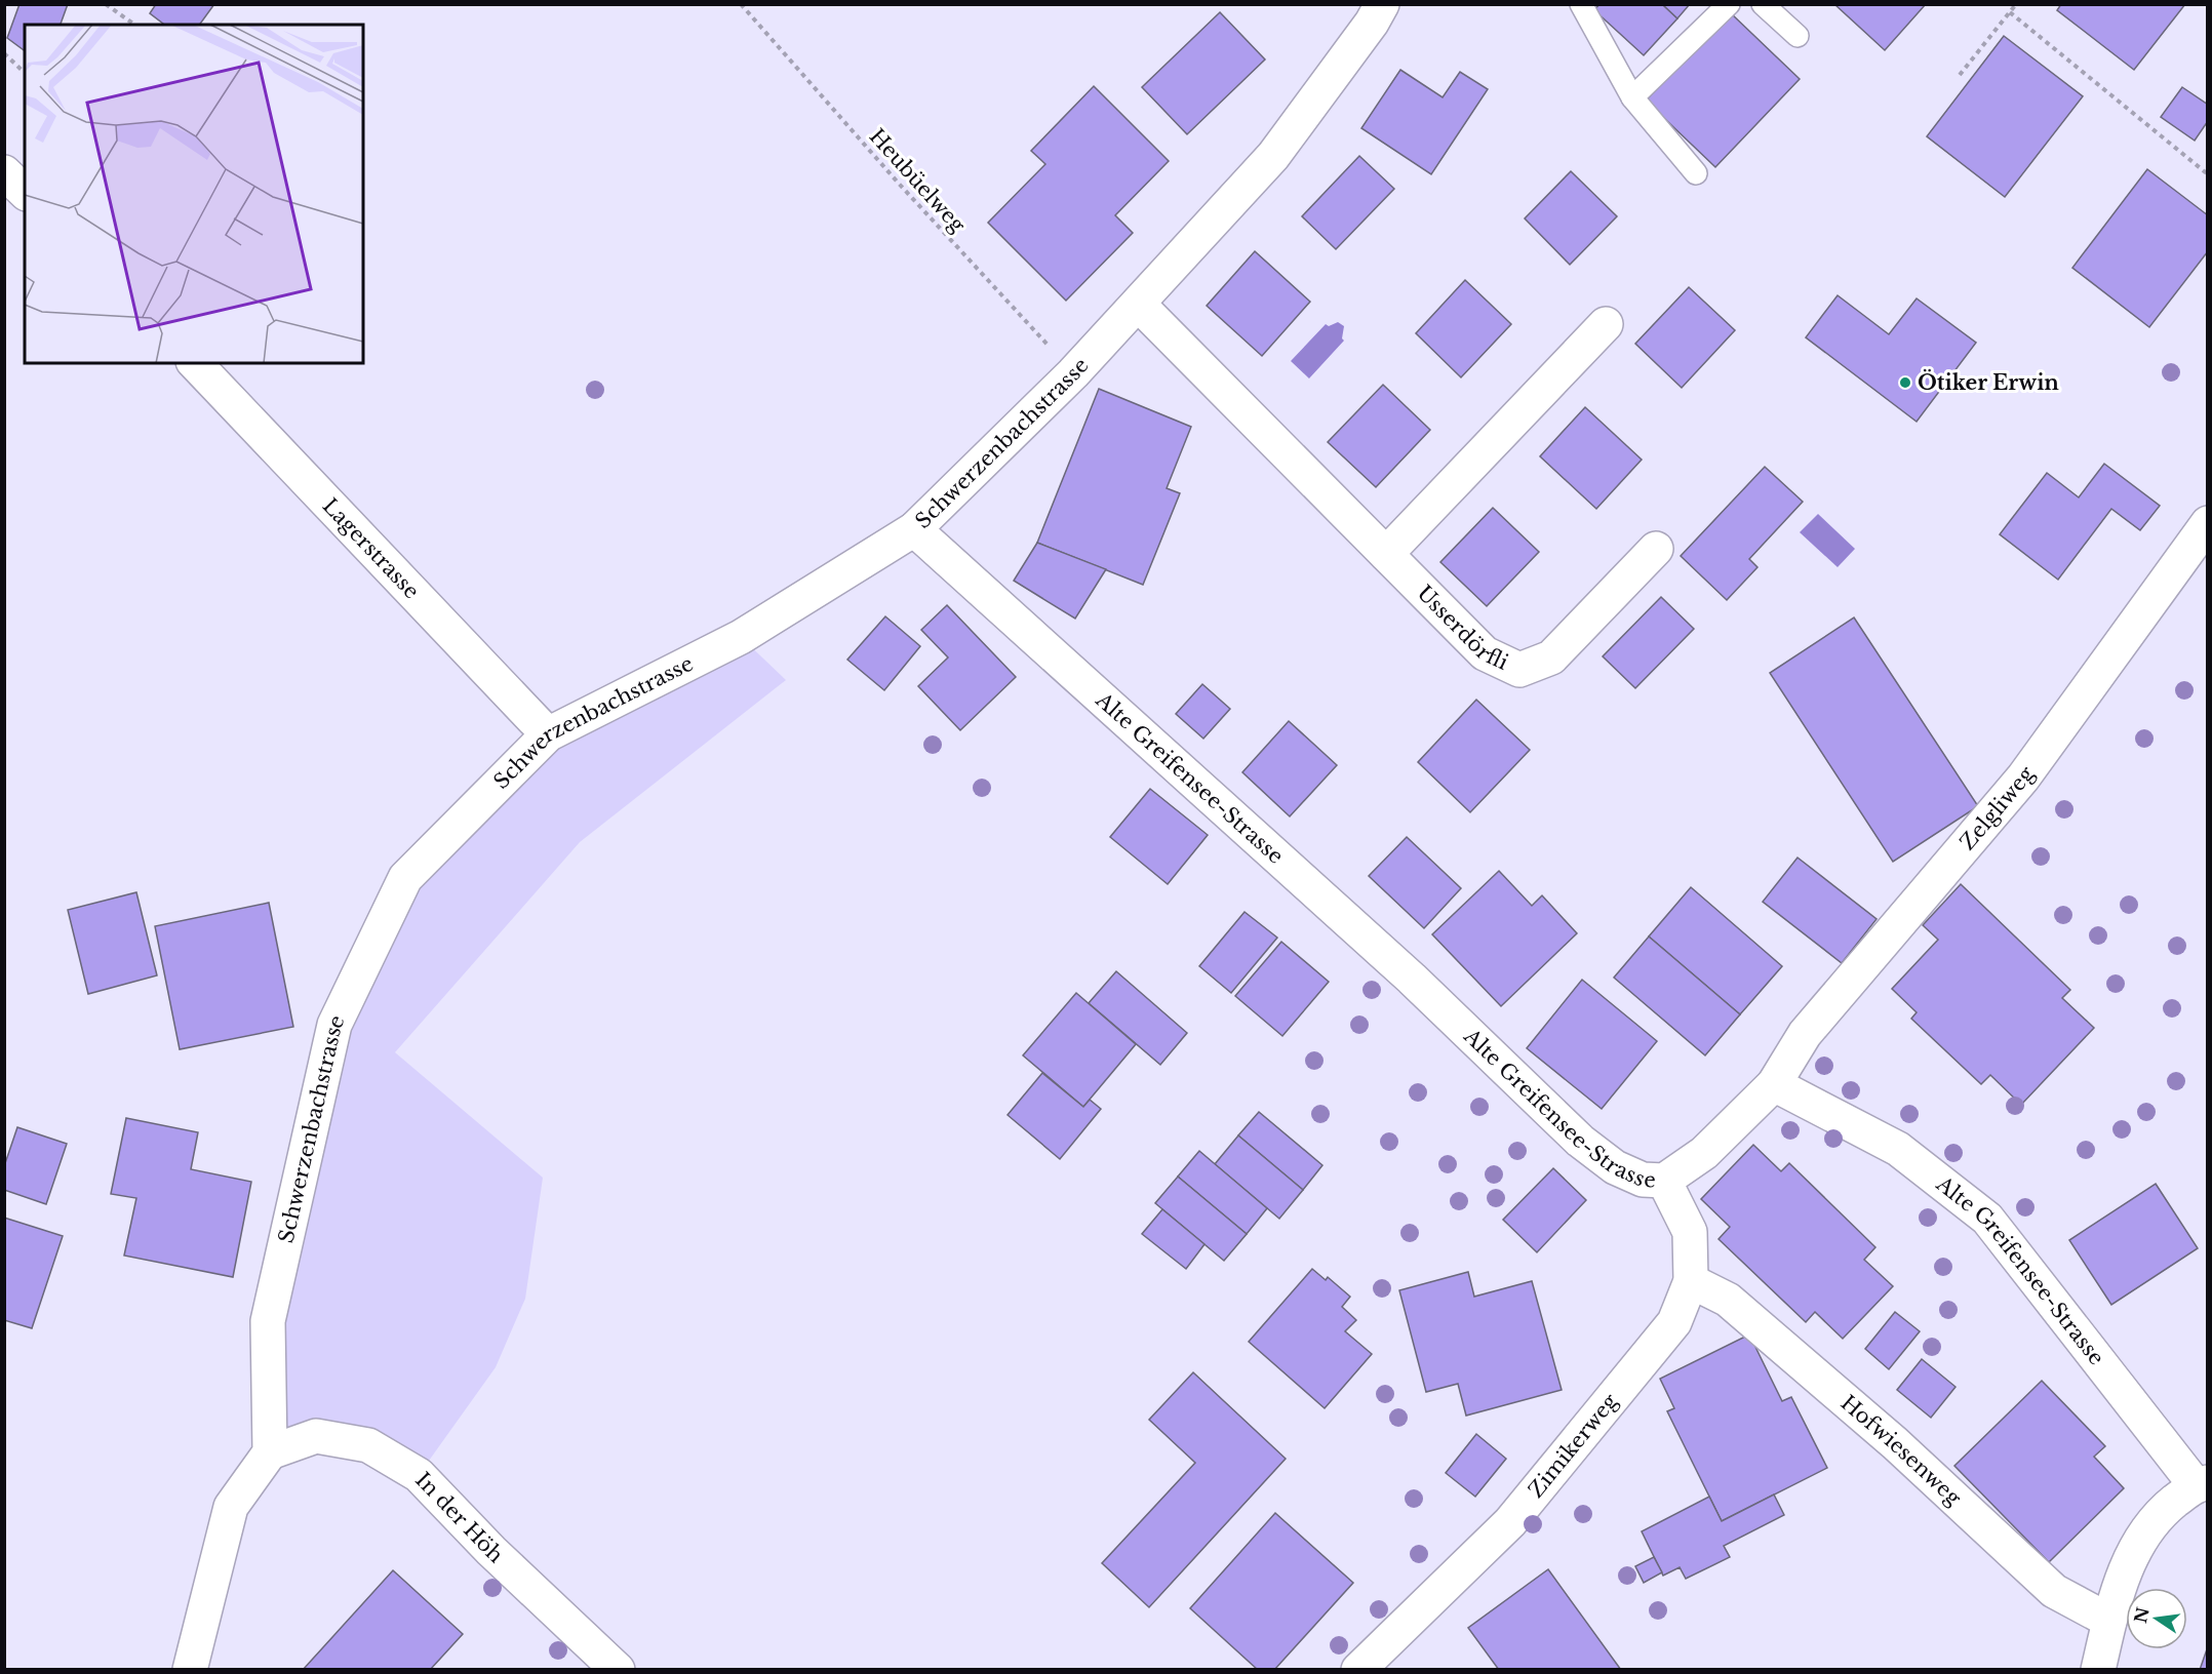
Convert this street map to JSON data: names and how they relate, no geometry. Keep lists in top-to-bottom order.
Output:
{
  "streets": {
    "street": [
      "Schwerzenbachstrasse",
      "Lagerstrasse",
      "Usserdörfli",
      "Alte Greifensee-Strasse",
      "Zelgliweg",
      "Zimikerweg",
      "Hofwiesenweg",
      "In der Höh"
    ],
    "path": ["Heubüelweg"]
  },
  "crossings": [
    ["Heubüelweg", "Schwerzenbachstrasse"],
    ["Schwerzenbachstrasse", "Lagerstrasse"],
    ["Schwerzenbachstrasse", "Usserdörfli"],
    ["Schwerzenbachstrasse", "Alte Greifensee-Strasse"],
    ["Schwerzenbachstrasse", "In der Höh"],
    ["Alte Greifensee-Strasse", "Zelgliweg"],
    ["Alte Greifensee-Strasse", "Zimikerweg"],
    ["Zimikerweg", "Hofwiesenweg"]
  ],
  "places": ["Ötiker Erwin"],
  "north": "left"
}
